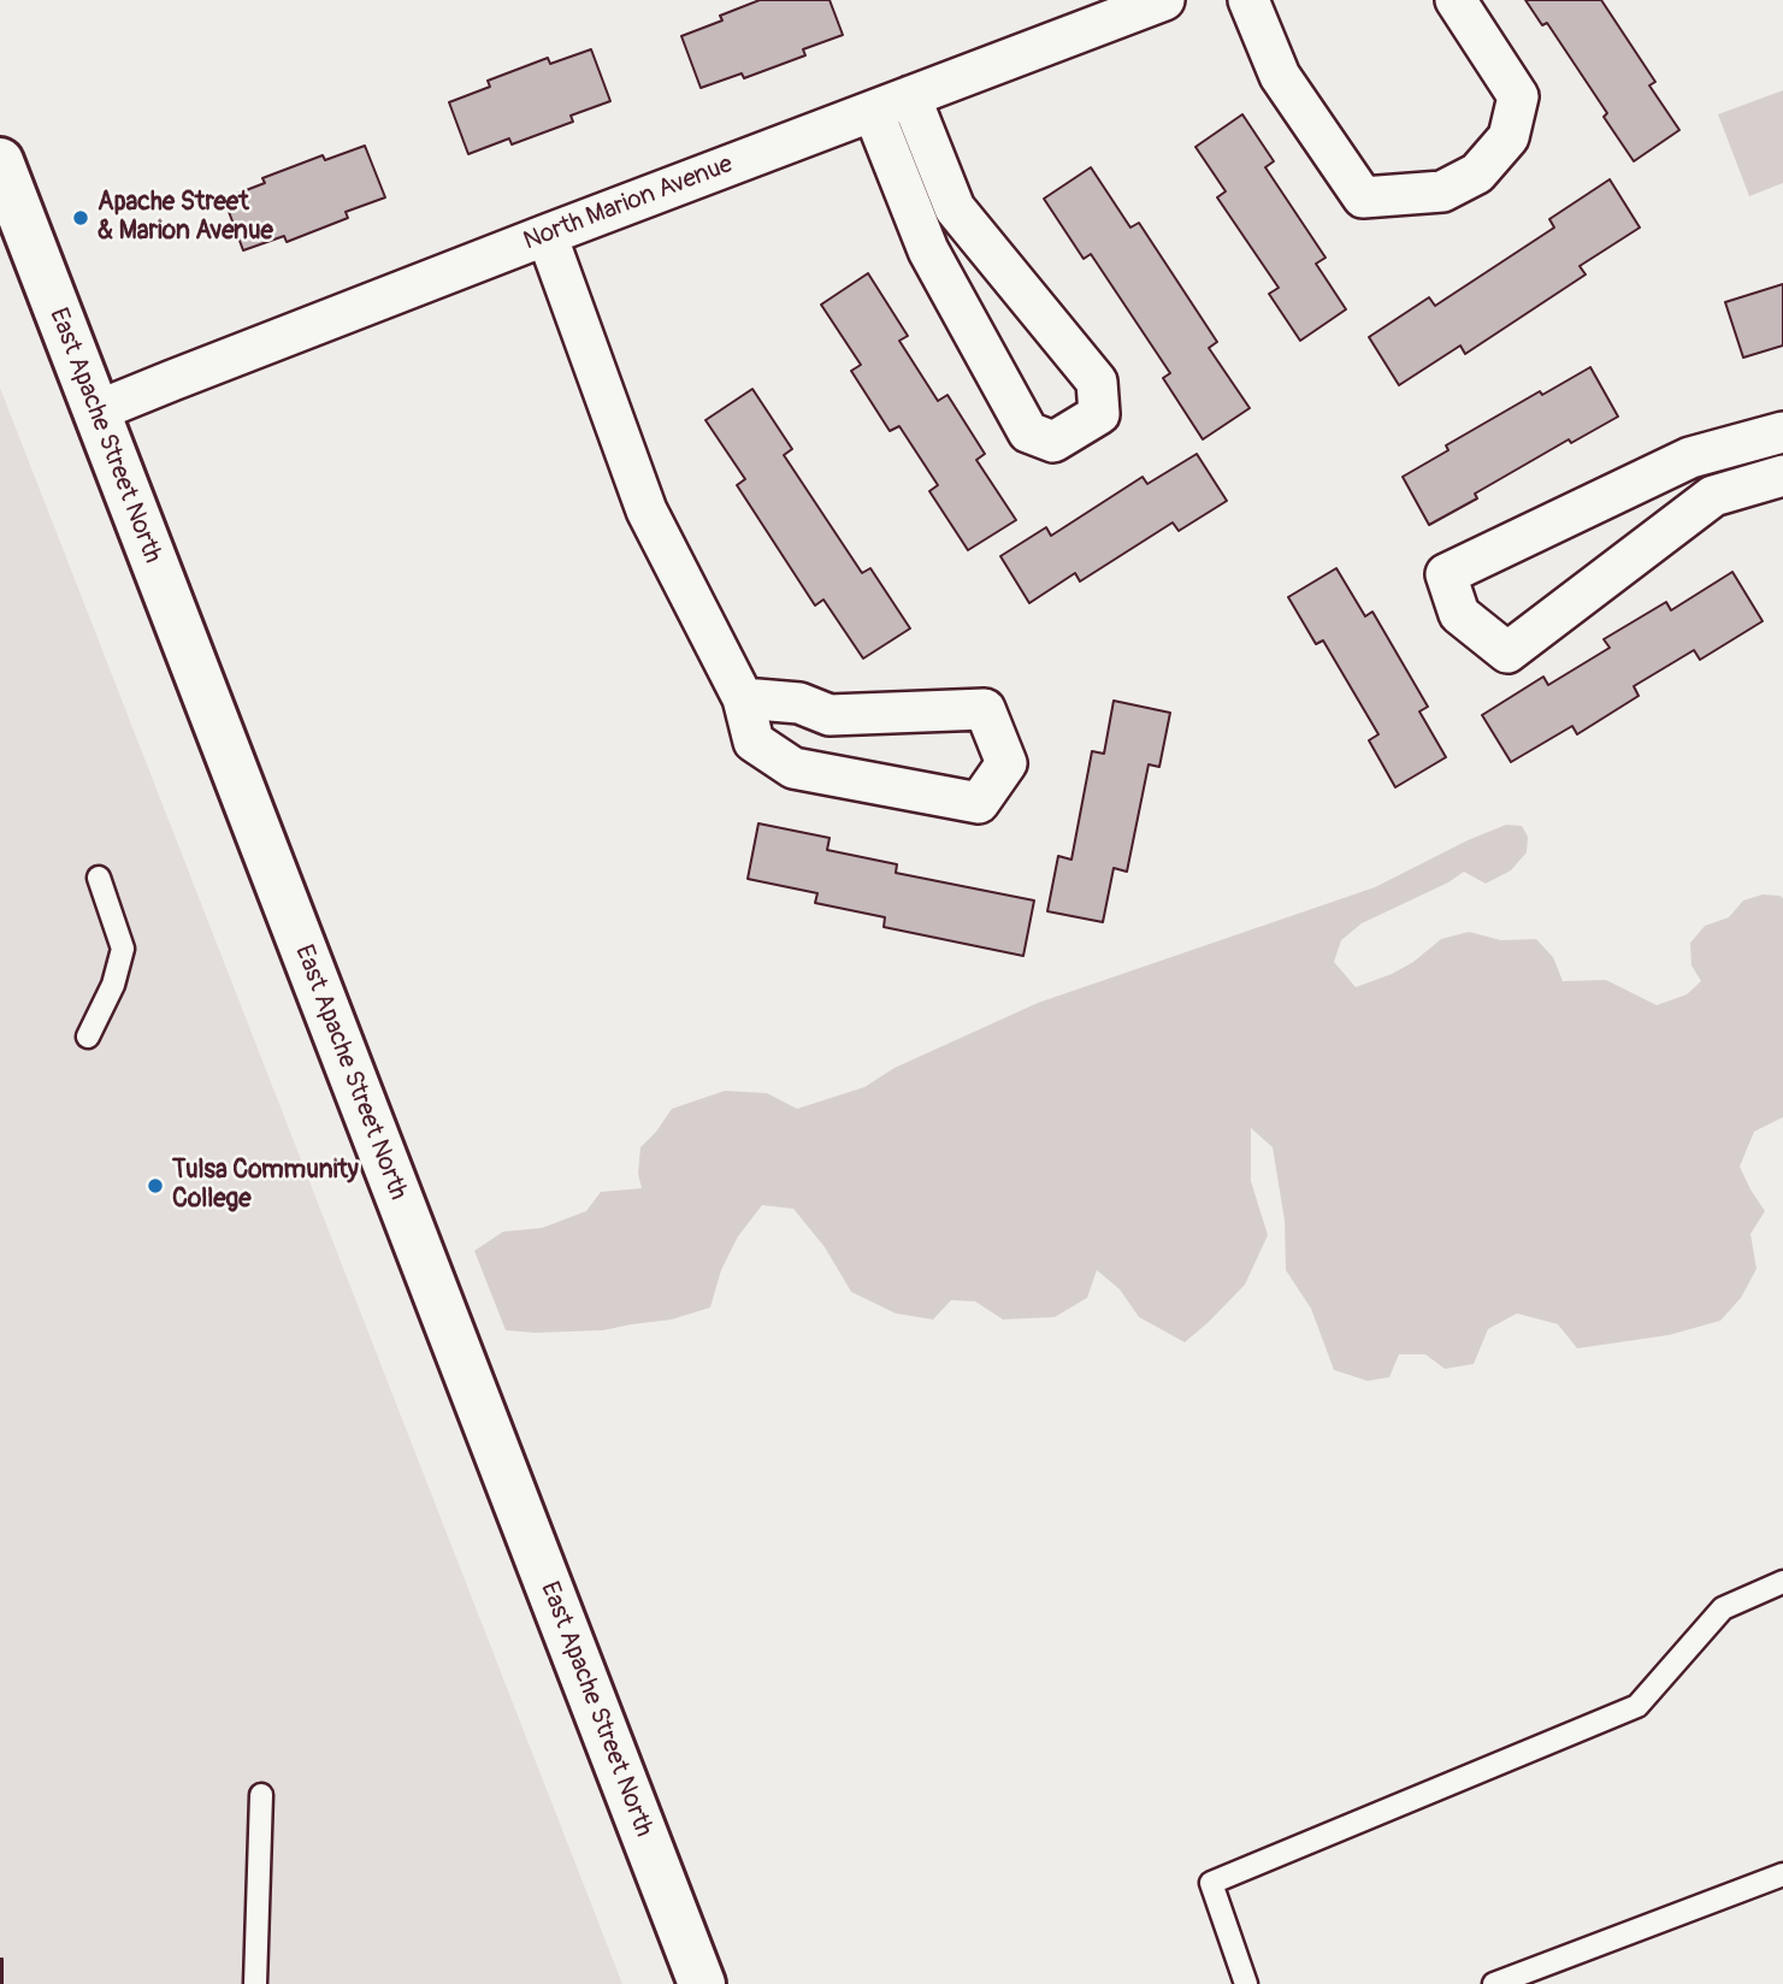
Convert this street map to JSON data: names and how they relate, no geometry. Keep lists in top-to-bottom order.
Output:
{
  "streets": {
    "main road": ["East Apache Street North"],
    "street": ["North Marion Avenue"]
  },
  "crossings": [
    ["North Marion Avenue", "East Apache Street North"]
  ],
  "places": ["Apache Street & Marion Avenue", "Tulsa Community College"]
}
